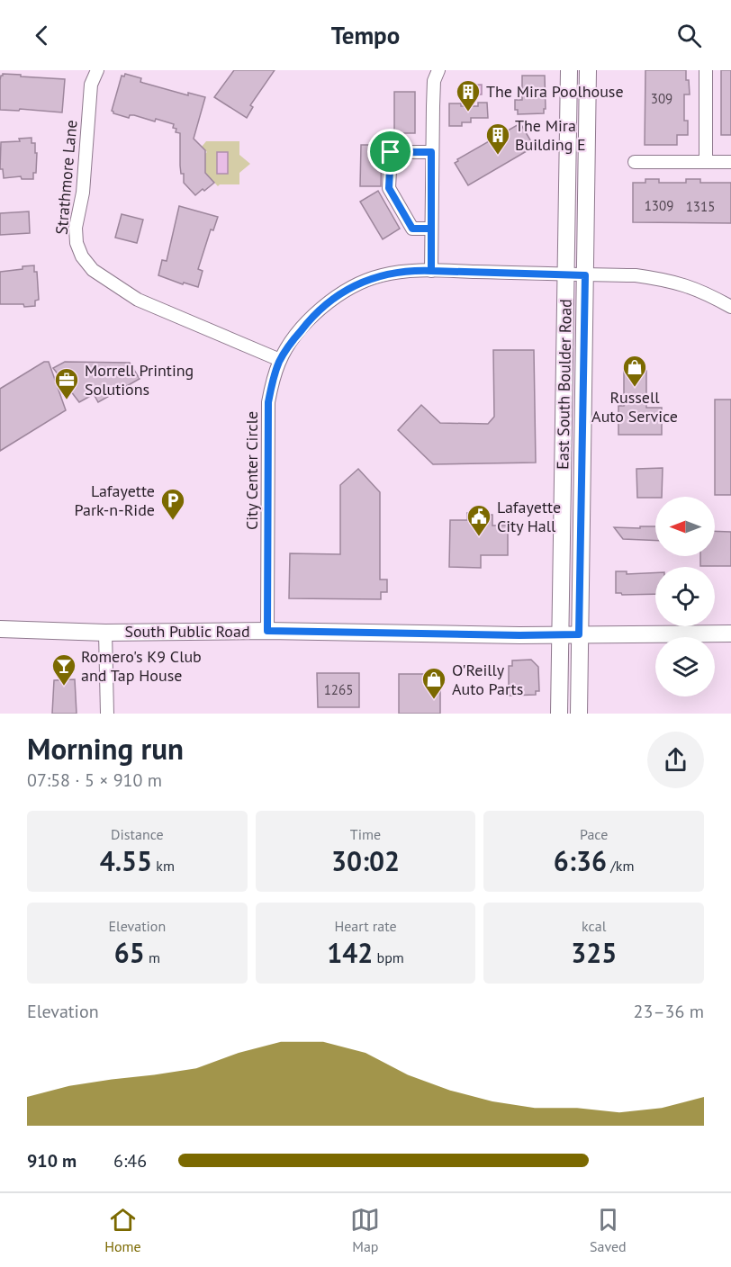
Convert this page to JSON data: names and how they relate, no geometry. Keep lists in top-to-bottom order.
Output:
{
  "streets": {
    "main road": ["East South Boulder Road", "South Public Road"],
    "street": ["Strathmore Lane", "City Center Circle"]
  },
  "crossings": [
    ["Strathmore Lane", "City Center Circle"],
    ["East South Boulder Road", "City Center Circle"],
    ["East South Boulder Road", "South Public Road"],
    ["City Center Circle", "South Public Road"]
  ],
  "places": {
    "building": ["The Mira Poolhouse", "The Mira Building E"],
    "shop": ["Russell Auto Service", "O'Reilly Auto Parts"],
    "office": ["Morrell Printing Solutions"],
    "parking": ["Lafayette Park-n-Ride"],
    "public building": ["Lafayette City Hall"],
    "bar": ["Romero's K9 Club and Tap House"]
  },
  "house_numbers": [
    "309",
    "1309",
    "1315",
    "1265"
  ],
  "north": "left",
  "page": {
    "header": "Tempo",
    "heading": ["Morning run", "07:58 · 5 × 910 m"],
    "stats": [
      ["Distance", "4.55 km"],
      ["Time", "30:02"],
      ["Pace", "6:36 /km"],
      ["Elevation", "65 m"],
      ["Heart rate", "142 bpm"],
      ["kcal", "325"]
    ],
    "chart": ["Elevation", "23–36 m"],
    "list": [
      {
        "name": "910 m",
        "note": "6:46"
      }
    ],
    "tabs": ["Home", "Map", "Saved"]
  }
}
